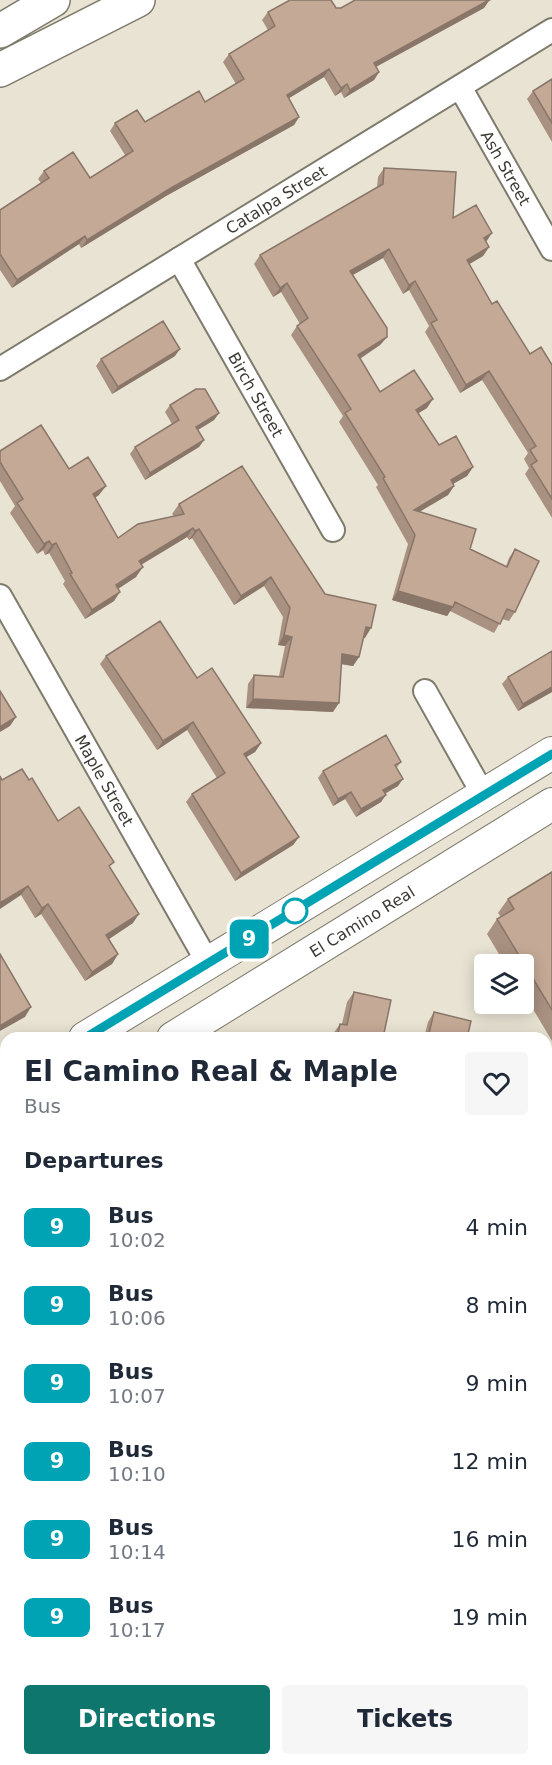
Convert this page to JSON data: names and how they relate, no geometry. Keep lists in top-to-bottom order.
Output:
{
  "streets": {
    "main road": ["El Camino Real"],
    "street": [
      "Ash Street",
      "Catalpa Street",
      "Birch Street",
      "Maple Street"
    ]
  },
  "crossings": [
    ["Ash Street", "Catalpa Street"],
    ["Catalpa Street", "Birch Street"]
  ],
  "lines": ["bus line 9"],
  "page": {
    "on_map": "9",
    "heading": [
      ["El Camino Real & Maple", "Bus"],
      "Departures"
    ],
    "list": [
      {
        "mark": "9",
        "name": "Bus",
        "note": "10:02",
        "value": "4 min"
      },
      {
        "mark": "9",
        "name": "Bus",
        "note": "10:06",
        "value": "8 min"
      },
      {
        "mark": "9",
        "name": "Bus",
        "note": "10:07",
        "value": "9 min"
      },
      {
        "mark": "9",
        "name": "Bus",
        "note": "10:10",
        "value": "12 min"
      },
      {
        "mark": "9",
        "name": "Bus",
        "note": "10:14",
        "value": "16 min"
      },
      {
        "mark": "9",
        "name": "Bus",
        "note": "10:17",
        "value": "19 min"
      }
    ],
    "buttons": ["Directions", "Tickets"]
  }
}
